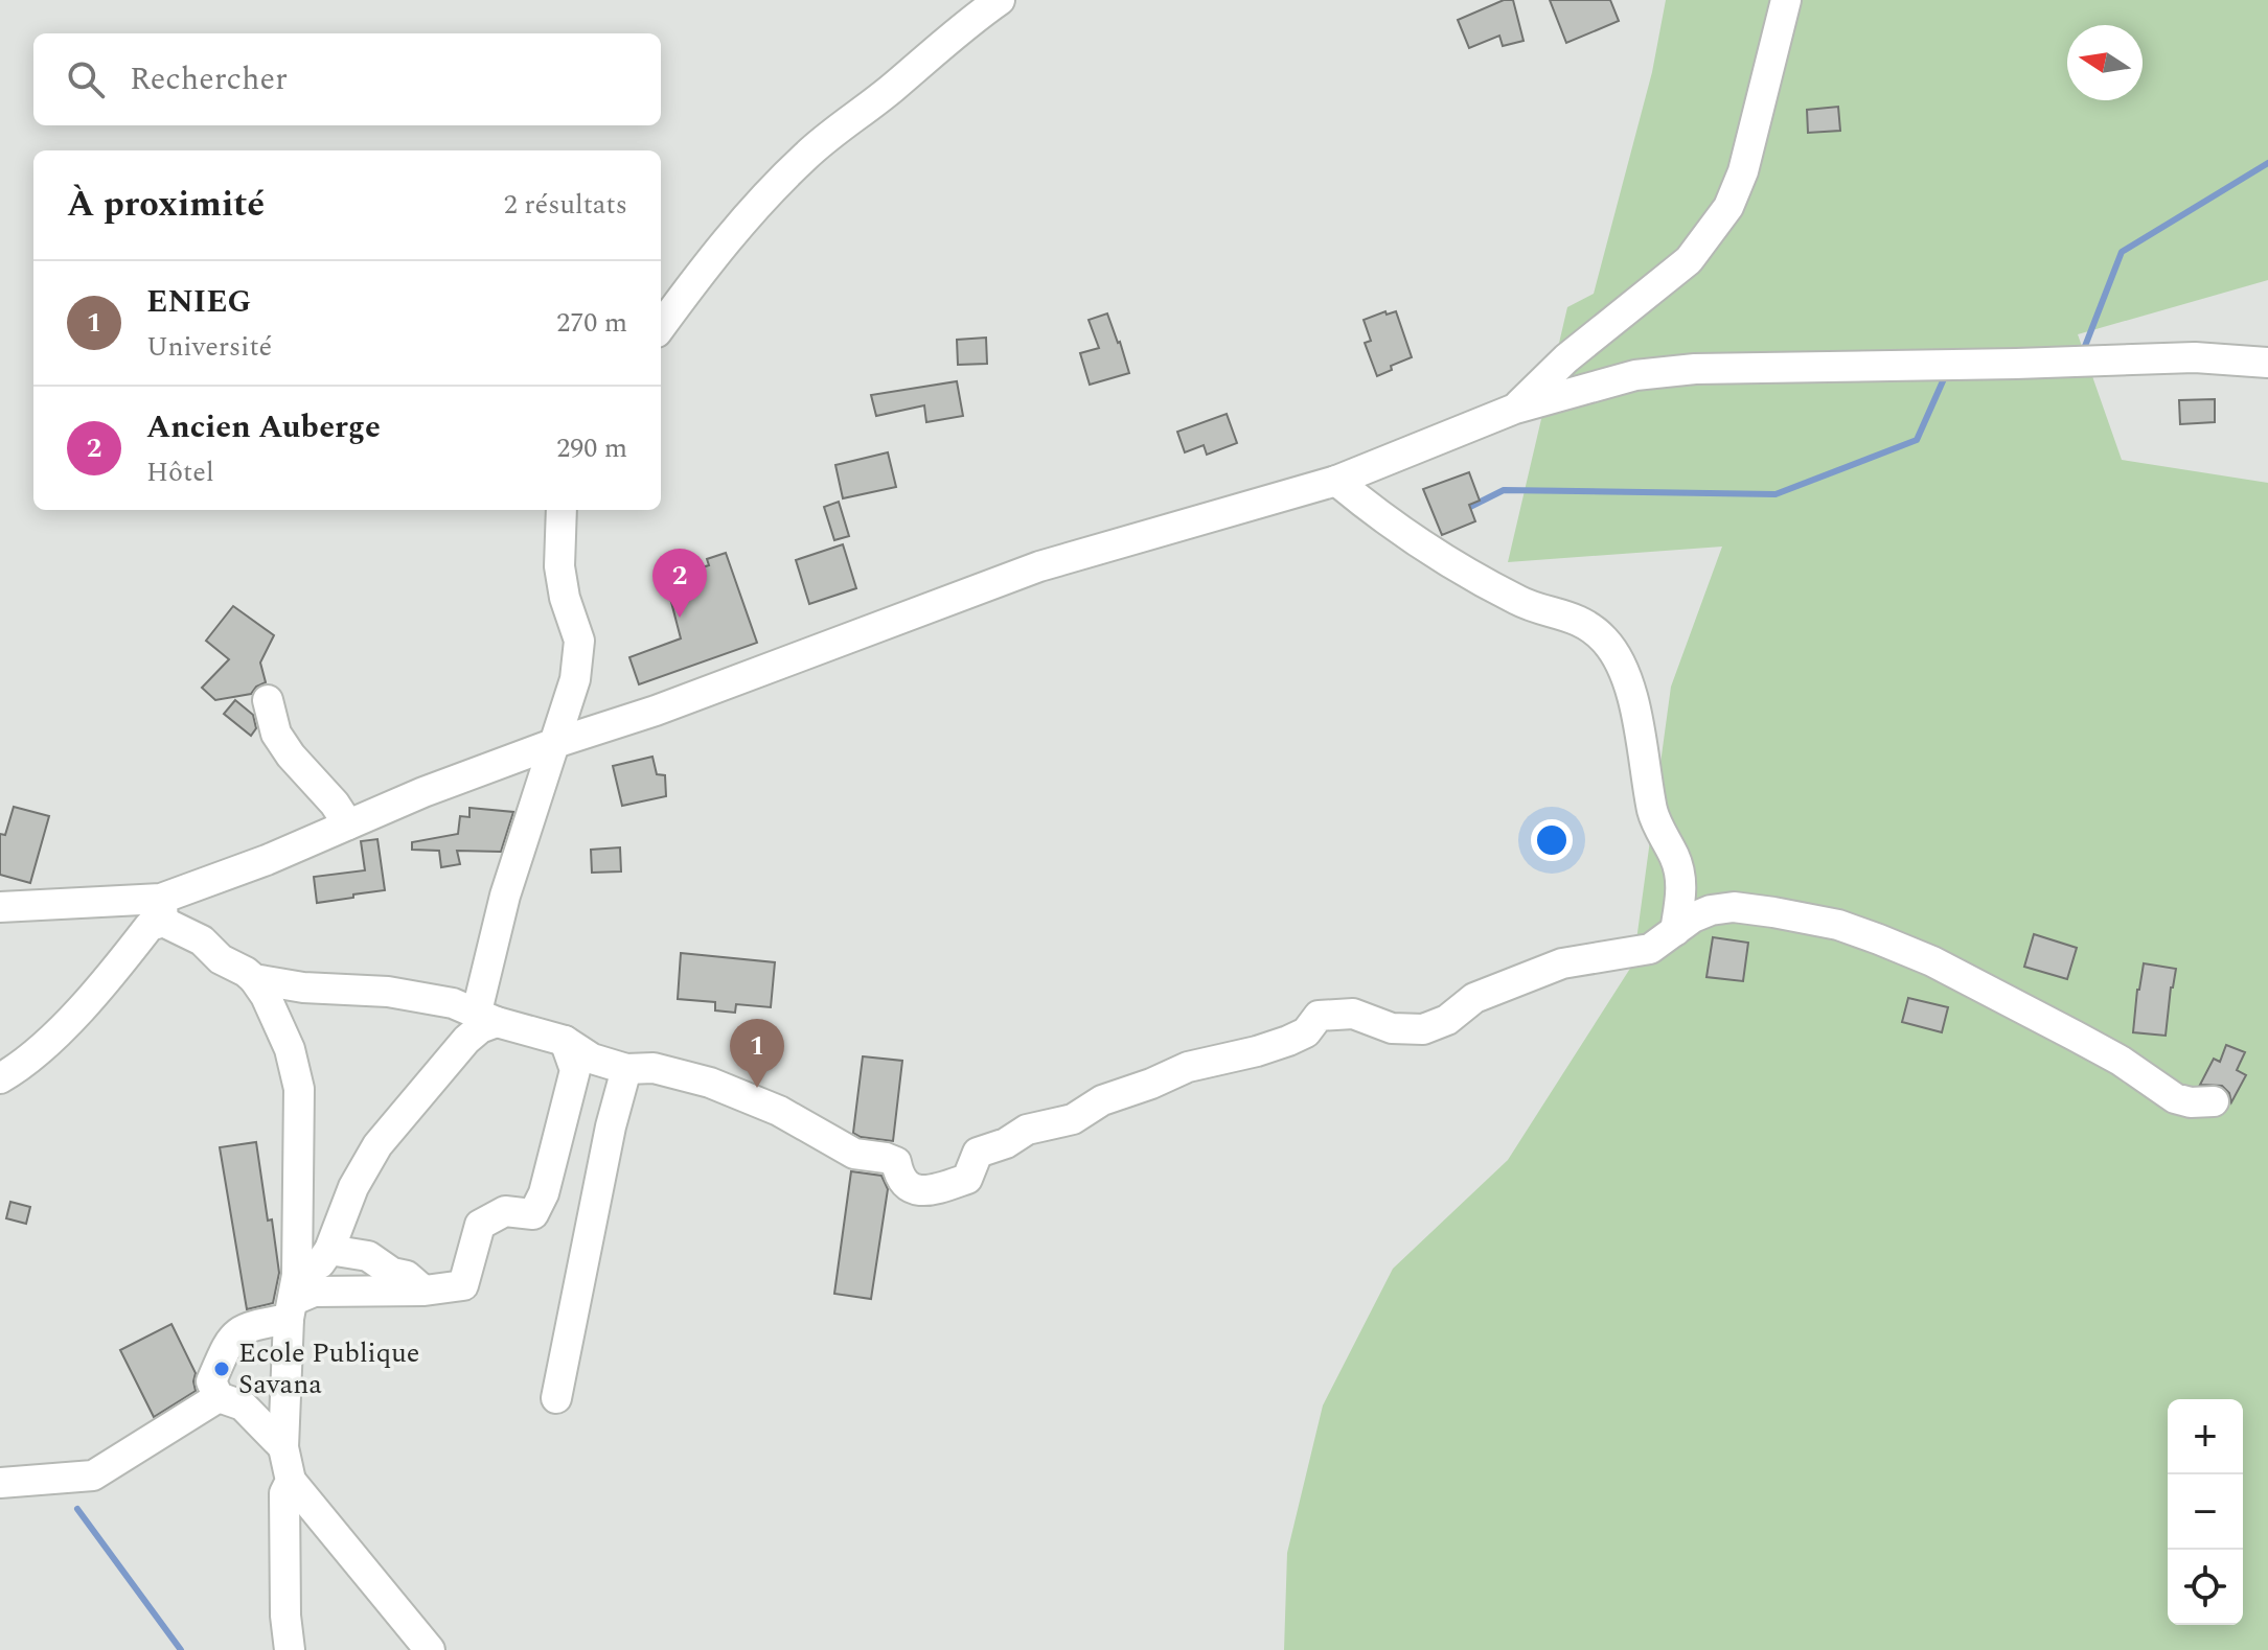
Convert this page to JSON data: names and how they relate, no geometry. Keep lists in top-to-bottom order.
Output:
{
  "places": ["Ecole Publique Savana"],
  "north": "left",
  "page": {
    "search": "Rechercher",
    "heading": ["À proximité", "2 résultats"],
    "list": [
      {
        "mark": "1",
        "name": "ENIEG",
        "note": "Université",
        "value": "270 m"
      },
      {
        "mark": "2",
        "name": "Ancien Auberge",
        "note": "Hôtel",
        "value": "290 m"
      }
    ],
    "pins": ["2", "1"],
    "map_buttons": ["+", "−"]
  }
}
